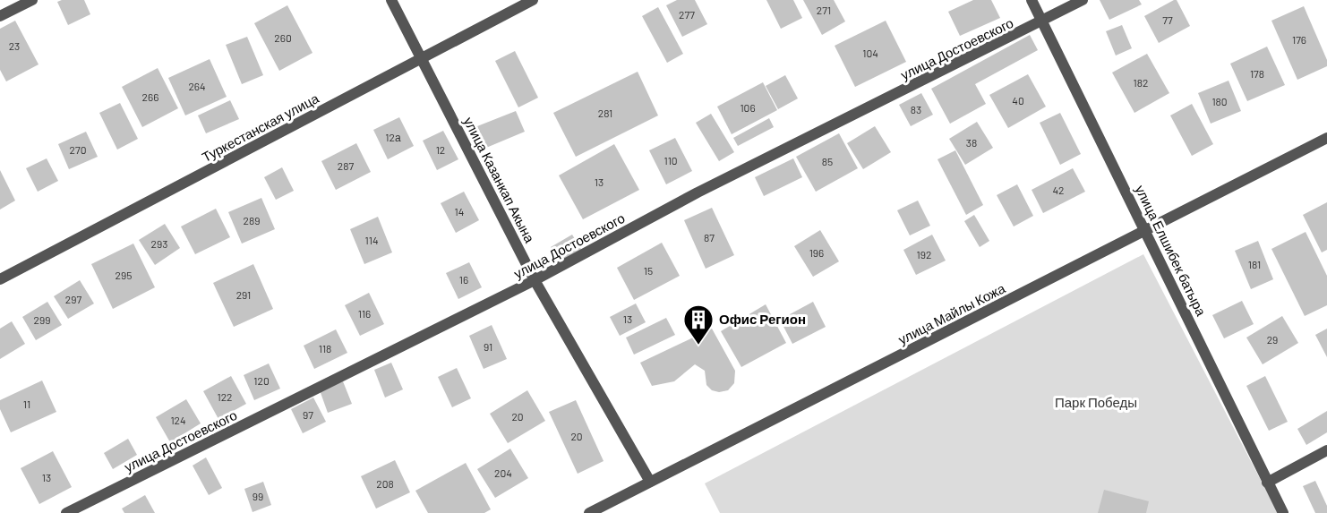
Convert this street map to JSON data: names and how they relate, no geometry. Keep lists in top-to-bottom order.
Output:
{
  "streets": {
    "street": [
      "улица Достоевского",
      "Туркестанская улица",
      "улица Казанкап Акына",
      "улица Елшибек батыра",
      "улица Майлы Кожа"
    ]
  },
  "crossings": [
    ["улица Достоевского", "улица Казанкап Акына"],
    ["улица Достоевского", "улица Елшибек батыра"],
    ["Туркестанская улица", "улица Казанкап Акына"],
    ["улица Казанкап Акына", "улица Майлы Кожа"],
    ["улица Елшибек батыра", "улица Майлы Кожа"]
  ],
  "parks": ["Парк Победы"],
  "places": {
    "building": ["Офис Регион"]
  },
  "house_numbers": [
    "271",
    "277",
    "77",
    "260",
    "176",
    "23",
    "104",
    "178",
    "182",
    "264",
    "266",
    "40",
    "180",
    "106",
    "83",
    "281",
    "12а",
    "38",
    "270",
    "12",
    "110",
    "85",
    "287",
    "13",
    "42",
    "14",
    "289",
    "87",
    "114",
    "293",
    "196",
    "192",
    "181",
    "15",
    "295",
    "16",
    "291",
    "297",
    "116",
    "13",
    "299",
    "29",
    "91",
    "118",
    "120",
    "122",
    "11",
    "97",
    "20",
    "124",
    "20",
    "204",
    "13",
    "208",
    "99"
  ]
}
